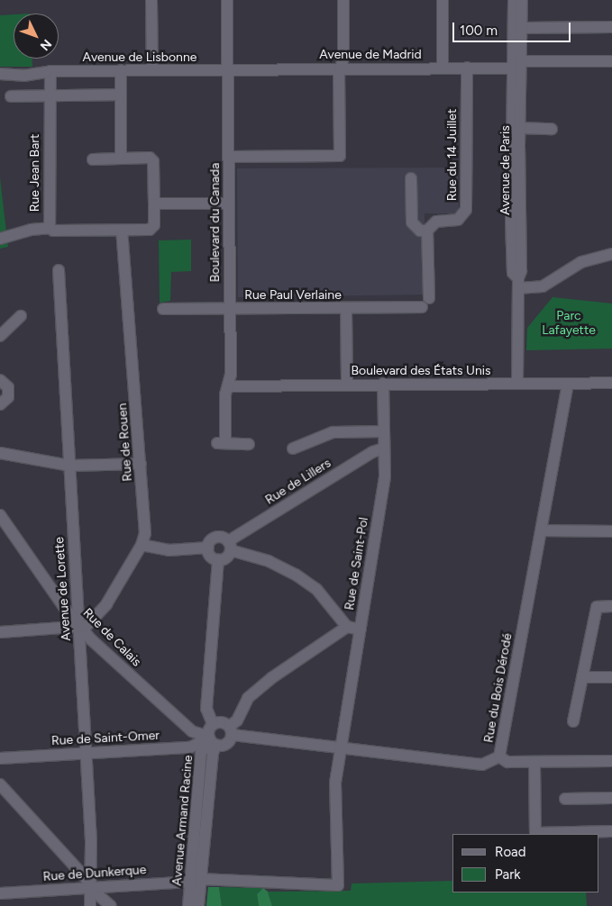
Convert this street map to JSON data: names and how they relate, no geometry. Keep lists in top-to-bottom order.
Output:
{
  "streets": {
    "street": [
      "Avenue de Madrid",
      "Avenue de Lisbonne",
      "Rue du 14 Juillet",
      "Avenue de Paris",
      "Rue Jean Bart",
      "Boulevard du Canada",
      "Rue Paul Verlaine",
      "Boulevard des États Unis",
      "Rue de Rouen",
      "Rue de Lillers",
      "Rue de Saint-Pol",
      "Avenue de Lorette",
      "Rue de Calais",
      "Rue du Bois Dérodé",
      "Rue de Saint-Omer",
      "Avenue Armand Racine",
      "Rue de Dunkerque"
    ]
  },
  "crossings": [
    ["Avenue de Madrid", "Avenue de Lisbonne"],
    ["Avenue de Madrid", "Rue du 14 Juillet"],
    ["Avenue de Madrid", "Avenue de Paris"],
    ["Avenue de Madrid", "Boulevard du Canada"],
    ["Avenue de Lisbonne", "Rue Jean Bart"],
    ["Avenue de Lisbonne", "Boulevard du Canada"],
    ["Rue du 14 Juillet", "Rue Paul Verlaine"],
    ["Avenue de Paris", "Boulevard des États Unis"],
    ["Rue Jean Bart", "Rue de Rouen"],
    ["Boulevard du Canada", "Rue Paul Verlaine"],
    ["Boulevard du Canada", "Boulevard des États Unis"],
    ["Boulevard des États Unis", "Rue de Saint-Pol"],
    ["Boulevard des États Unis", "Rue du Bois Dérodé"],
    ["Rue de Rouen", "Avenue de Lorette"],
    ["Rue de Rouen", "Rue de Calais"],
    ["Rue de Lillers", "Rue de Saint-Pol"],
    ["Rue de Saint-Pol", "Rue du Bois Dérodé"],
    ["Rue de Saint-Pol", "Rue de Dunkerque"],
    ["Avenue de Lorette", "Rue de Calais"],
    ["Avenue de Lorette", "Rue de Saint-Omer"],
    ["Avenue de Lorette", "Rue de Dunkerque"],
    ["Rue de Calais", "Rue de Saint-Omer"],
    ["Rue de Calais", "Avenue Armand Racine"],
    ["Rue du Bois Dérodé", "Rue de Saint-Omer"],
    ["Rue du Bois Dérodé", "Avenue Armand Racine"],
    ["Rue de Saint-Omer", "Avenue Armand Racine"],
    ["Avenue Armand Racine", "Rue de Dunkerque"]
  ],
  "parks": ["Parc Lafayette"],
  "legend": ["Road", "Park"],
  "scale_bar": "100 m",
  "north": "bottom right"
}
